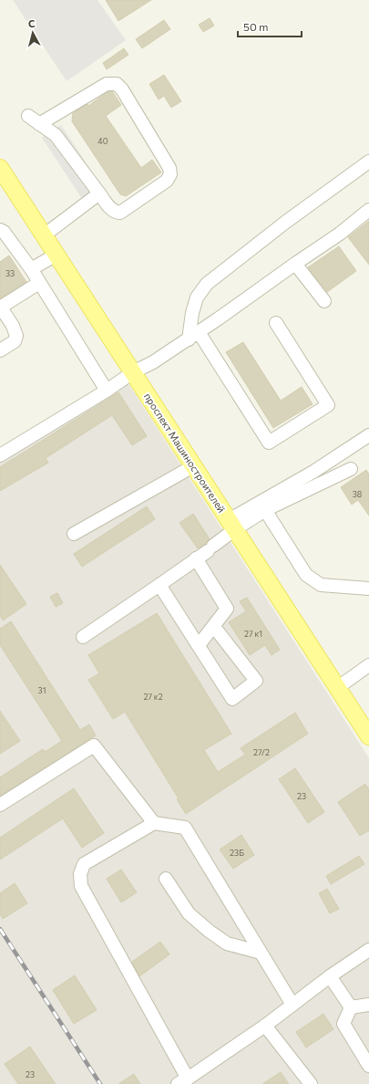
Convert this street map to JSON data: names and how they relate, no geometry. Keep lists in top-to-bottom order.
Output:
{
  "streets": {
    "main road": ["проспект Машиностроителей"]
  },
  "house_numbers": [
    "40",
    "33",
    "38",
    "27 к1",
    "31",
    "27 к2",
    "27/2",
    "23",
    "23Б",
    "23"
  ],
  "scale_bar": "50 m",
  "north": "top"
}
